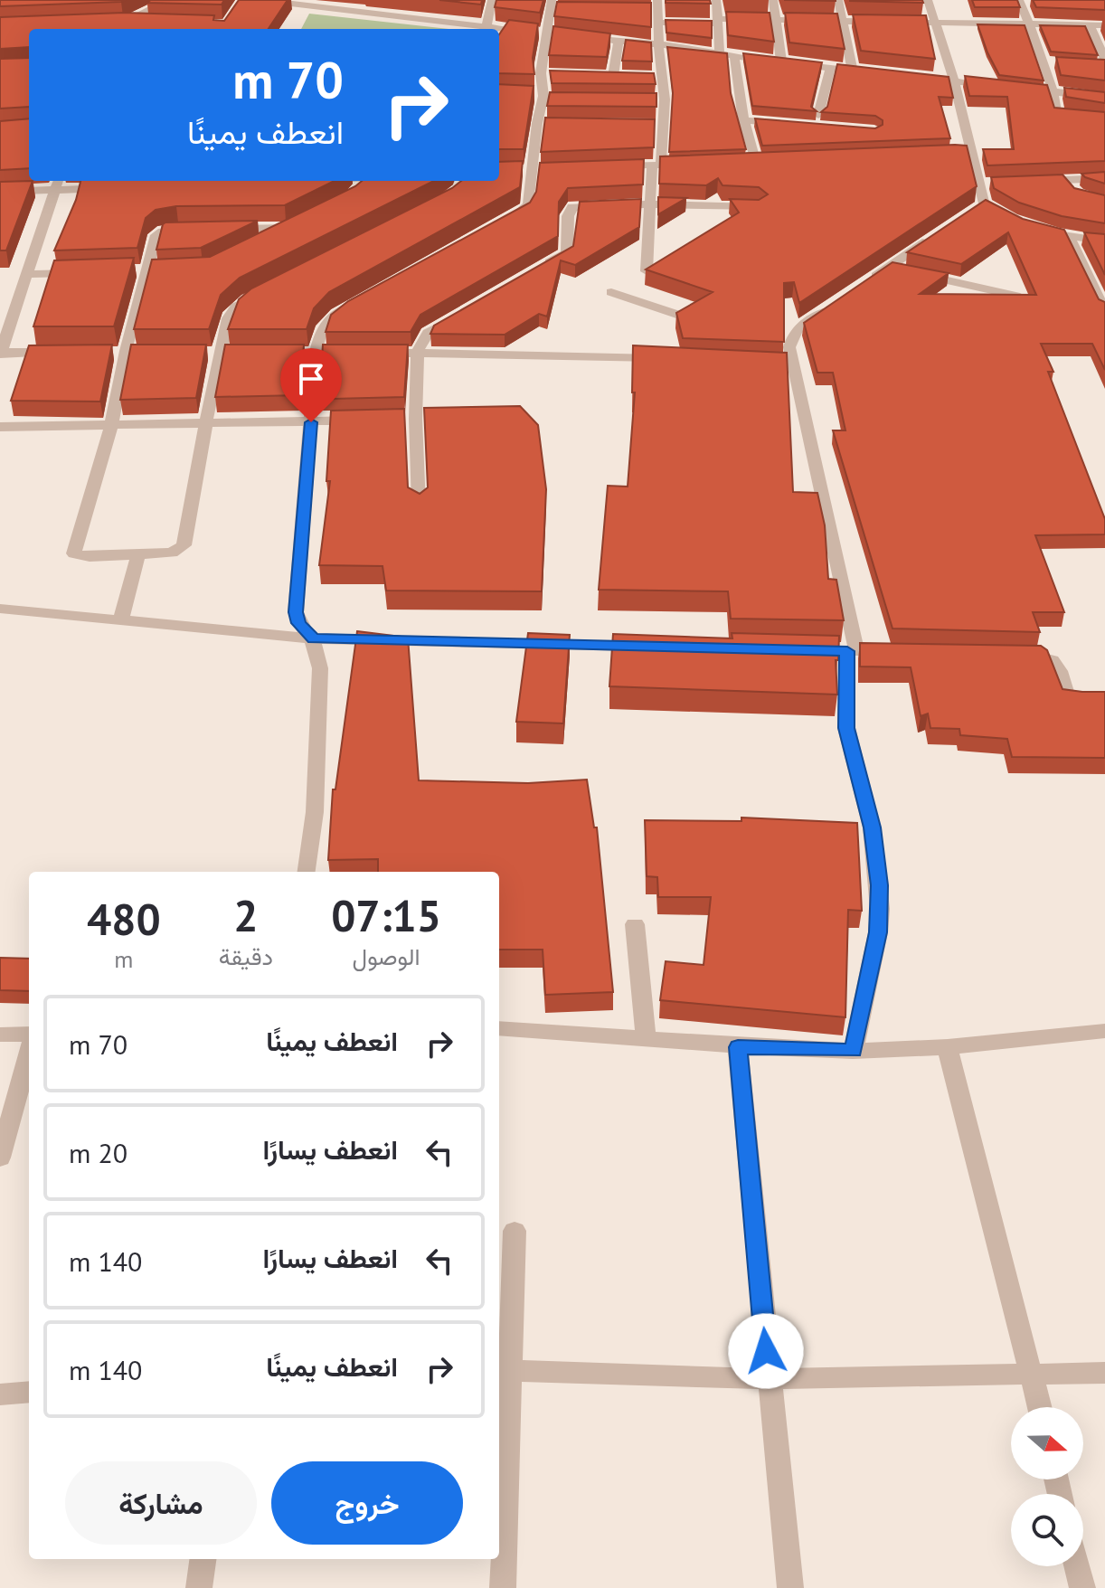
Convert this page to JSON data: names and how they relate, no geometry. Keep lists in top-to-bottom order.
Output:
{
  "north": "right",
  "page": {
    "turn": ["70 m", "انعطف يمينًا"],
    "eta": [
      "07:15",
      "الوصول",
      "2",
      "دقيقة",
      "480",
      "m"
    ],
    "list": [
      {
        "name": "انعطف يمينًا",
        "value": "70 m"
      },
      {
        "name": "انعطف يسارًا",
        "value": "20 m"
      },
      {
        "name": "انعطف يسارًا",
        "value": "140 m"
      },
      {
        "name": "انعطف يمينًا",
        "value": "140 m"
      }
    ],
    "buttons": ["خروج", "مشاركة"]
  }
}
